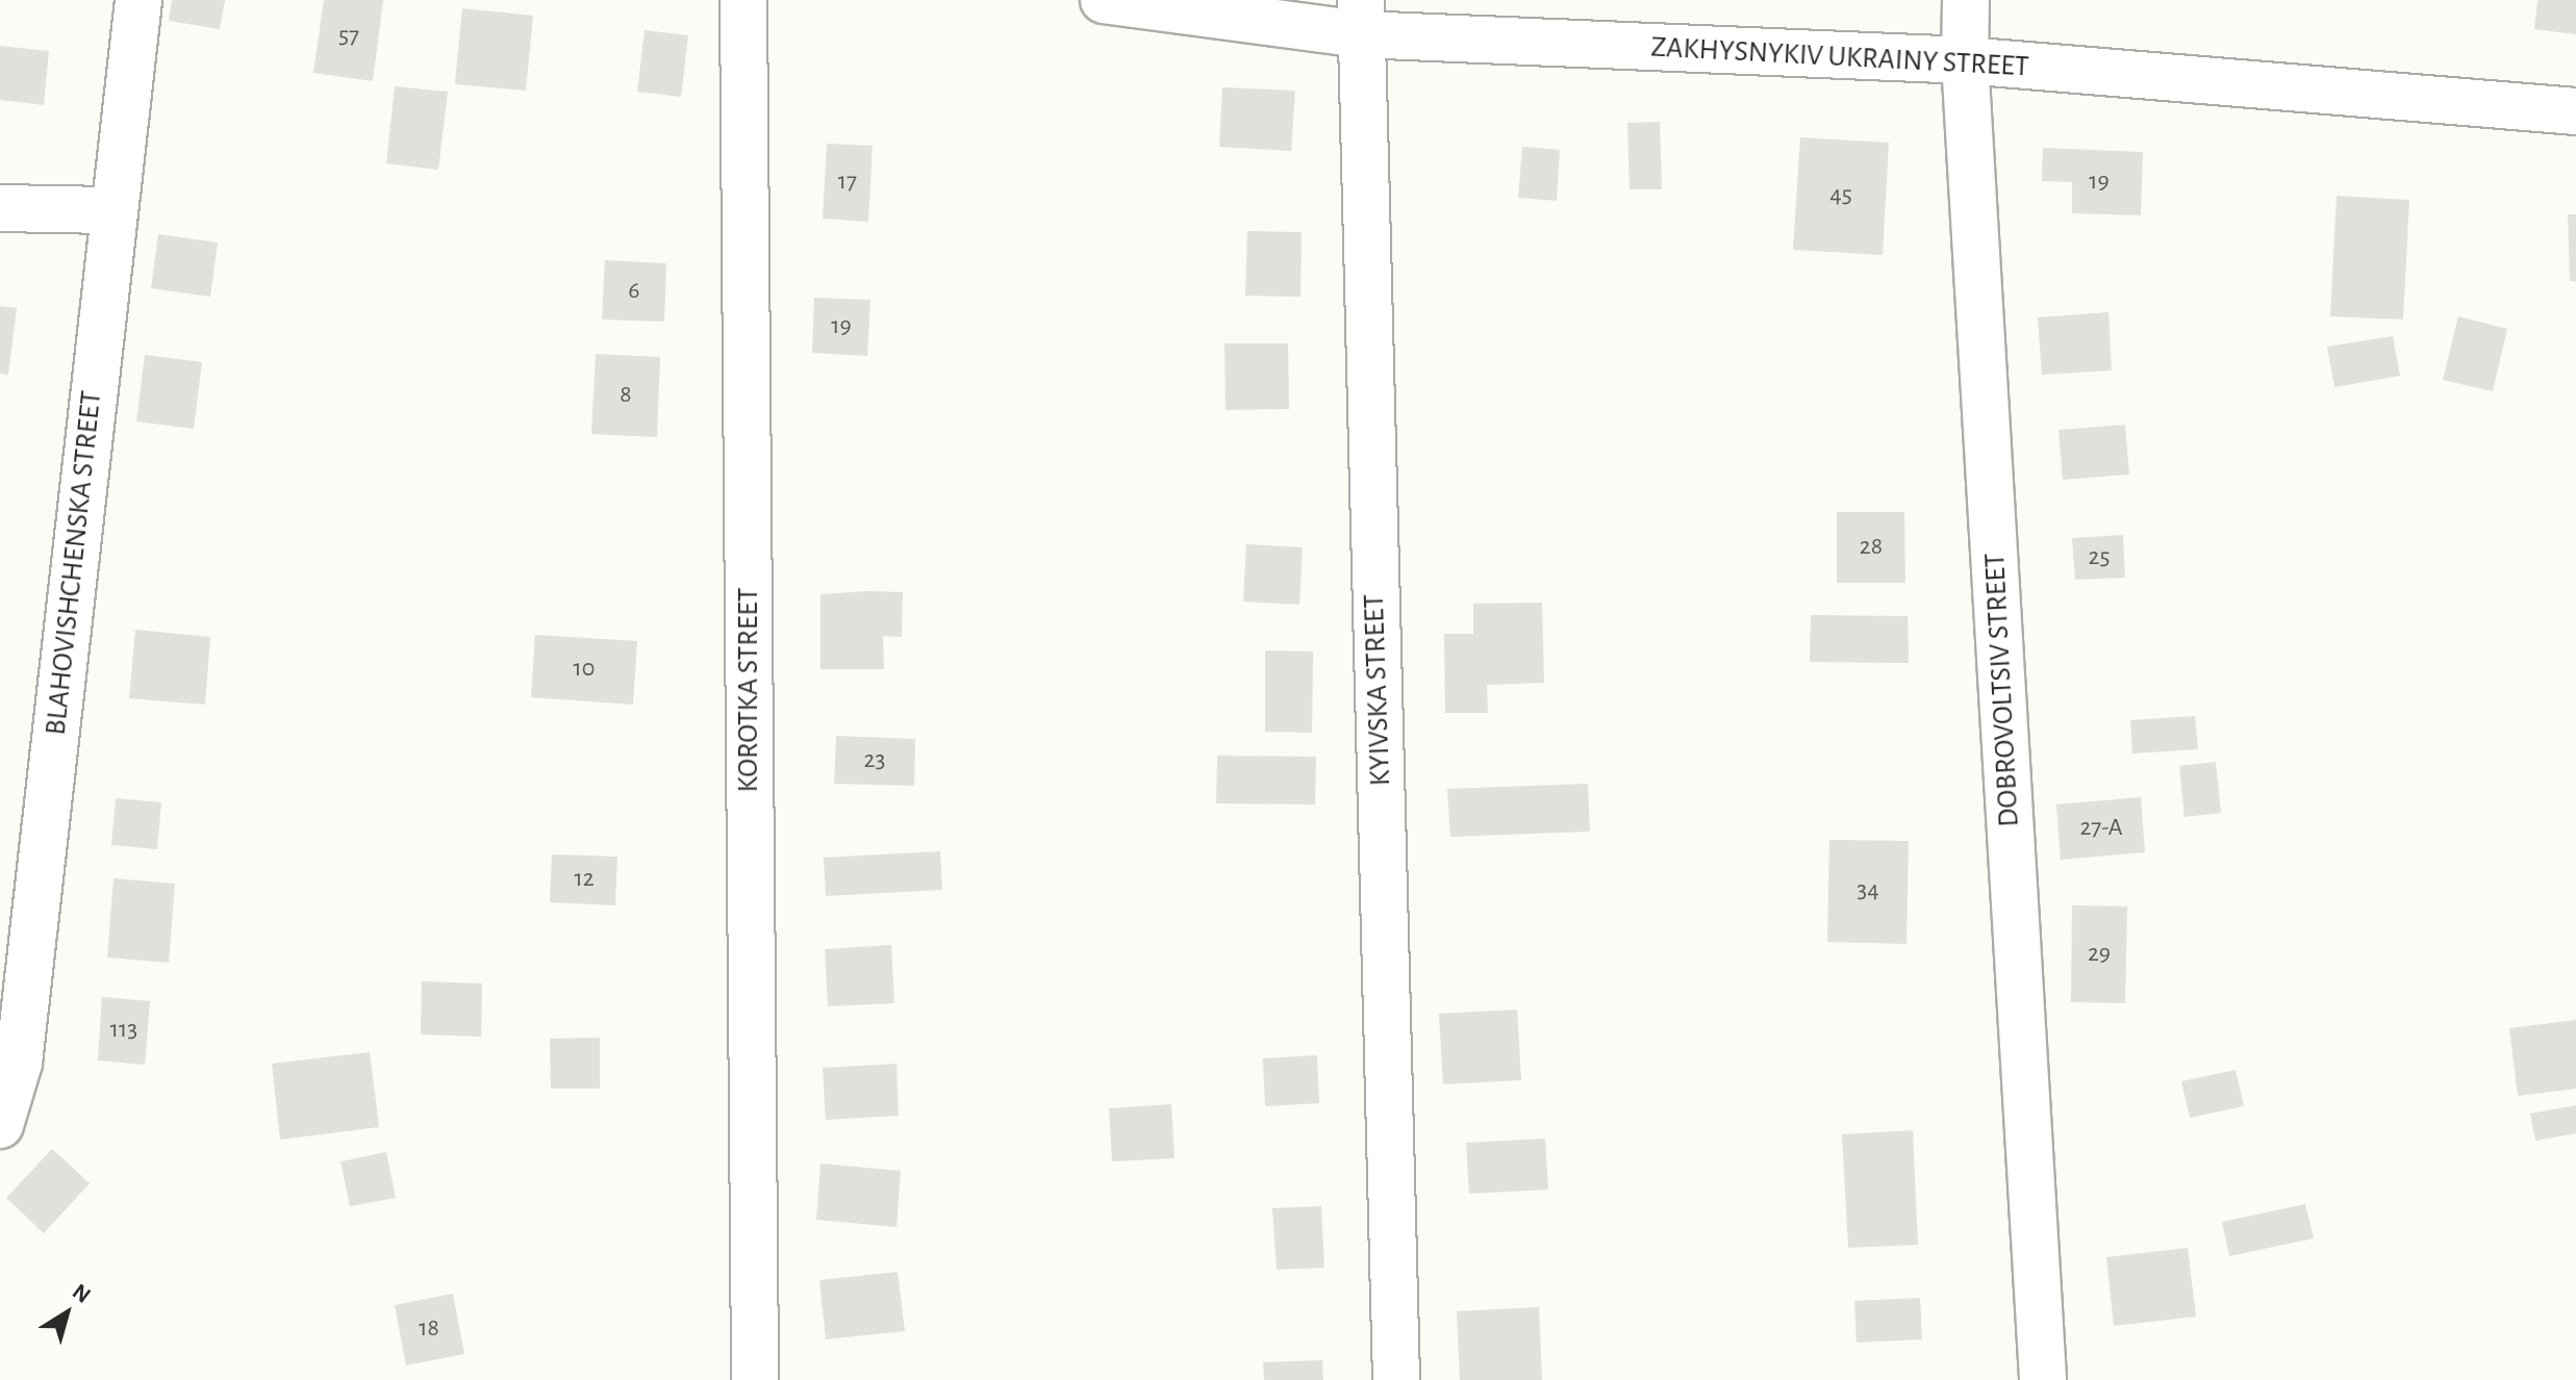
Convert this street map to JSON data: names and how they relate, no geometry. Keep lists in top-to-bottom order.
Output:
{
  "streets": {
    "street": [
      "ZAKHYSNYKIV UKRAINY STREET",
      "BLAHOVISHCHENSKA STREET",
      "KOROTKA STREET",
      "KYIVSKA STREET",
      "DOBROVOLTSIV STREET"
    ]
  },
  "crossings": [
    ["ZAKHYSNYKIV UKRAINY STREET", "KYIVSKA STREET"],
    ["ZAKHYSNYKIV UKRAINY STREET", "DOBROVOLTSIV STREET"]
  ],
  "house_numbers": [
    "57",
    "17",
    "19",
    "45",
    "6",
    "19",
    "8",
    "28",
    "25",
    "10",
    "23",
    "27-А",
    "12",
    "34",
    "29",
    "113",
    "18"
  ],
  "north": "top right"
}
